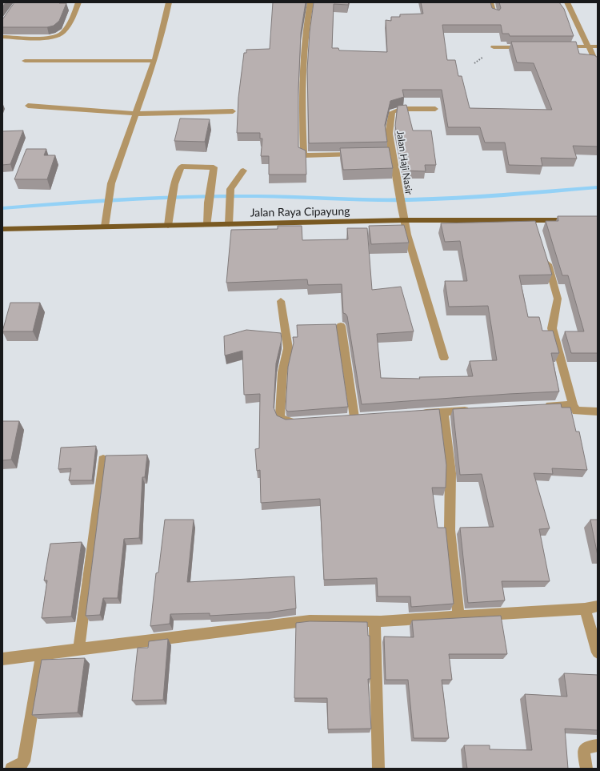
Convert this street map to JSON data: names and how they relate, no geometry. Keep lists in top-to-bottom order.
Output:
{
  "streets": {
    "main road": ["Jalan Raya Cipayung"],
    "street": ["Jalan Haji Nasir"]
  },
  "crossings": [
    ["Jalan Haji Nasir", "Jalan Raya Cipayung"]
  ]
}
